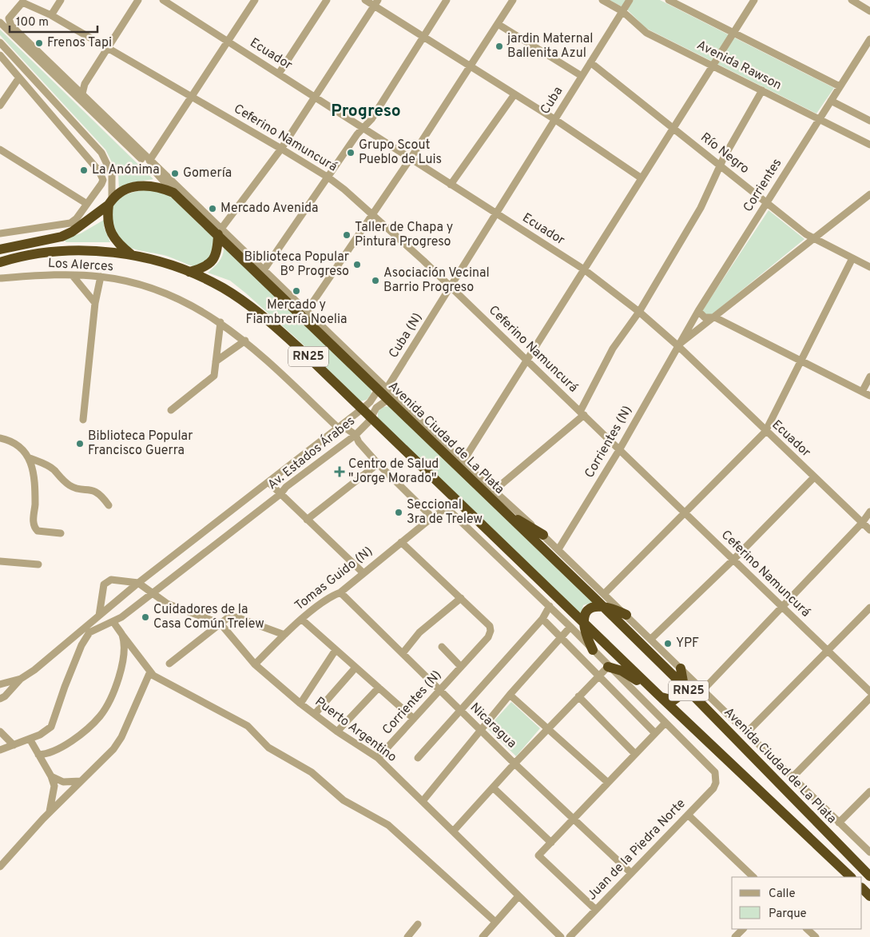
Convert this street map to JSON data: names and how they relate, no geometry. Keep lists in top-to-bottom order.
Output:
{
  "streets": {
    "highway": ["RN25", "Avenida Ciudad de La Plata"],
    "street": [
      "Ecuador",
      "Avenida Rawson",
      "Cuba",
      "Ceferino Namuncurá",
      "Río Negro",
      "Corrientes",
      "Los Alerces",
      "Cuba (N)",
      "Corrientes (N)",
      "Av. Estados Árabes",
      "Tomas Guido (N)",
      "Nicaragua",
      "Puerto Argentino",
      "Juan de la Piedra Norte"
    ]
  },
  "crossings": [
    ["Ecuador", "Cuba"],
    ["Ecuador", "Corrientes"],
    ["Ecuador", "Cuba (N)"],
    ["Ecuador", "Corrientes (N)"],
    ["Avenida Rawson", "Cuba"],
    ["Avenida Rawson", "Corrientes"],
    ["Cuba", "Río Negro"],
    ["Cuba", "Cuba (N)"],
    ["Ceferino Namuncurá", "Cuba (N)"],
    ["Ceferino Namuncurá", "Avenida Ciudad de La Plata"],
    ["Ceferino Namuncurá", "Corrientes (N)"],
    ["Río Negro", "Corrientes"],
    ["Corrientes", "Corrientes (N)"],
    ["Los Alerces", "Av. Estados Árabes"],
    ["Los Alerces", "Tomas Guido (N)"],
    ["Cuba (N)", "Avenida Ciudad de La Plata"],
    ["Cuba (N)", "Av. Estados Árabes"],
    ["RN25", "Avenida Ciudad de La Plata"],
    ["RN25", "Av. Estados Árabes"],
    ["Avenida Ciudad de La Plata", "Corrientes (N)"],
    ["Avenida Ciudad de La Plata", "Av. Estados Árabes"],
    ["Corrientes (N)", "Nicaragua"],
    ["Corrientes (N)", "Puerto Argentino"],
    ["Tomas Guido (N)", "Nicaragua"],
    ["Tomas Guido (N)", "Puerto Argentino"],
    ["Nicaragua", "Juan de la Piedra Norte"]
  ],
  "districts": ["Progreso"],
  "places": {
    "other": [
      "Frenos Tapi",
      "jardin Maternal Ballenita Azul",
      "Grupo Scout Pueblo de Luis",
      "La Anónima",
      "Gomería",
      "Mercado Avenida",
      "Taller de Chapa y Pintura Progreso",
      "Biblioteca Popular Bº Progreso",
      "Asociación Vecinal Barrio Progreso",
      "Mercado y Fiambrería Noelia",
      "Biblioteca Popular Francisco Guerra",
      "Seccional 3ra de Trelew",
      "Cuidadores de la Casa Común Trelew",
      "YPF"
    ],
    "health": ["Centro de Salud \"Jorge Morado\""]
  },
  "legend": ["Calle", "Parque"],
  "scale_bar": "100 m"
}
